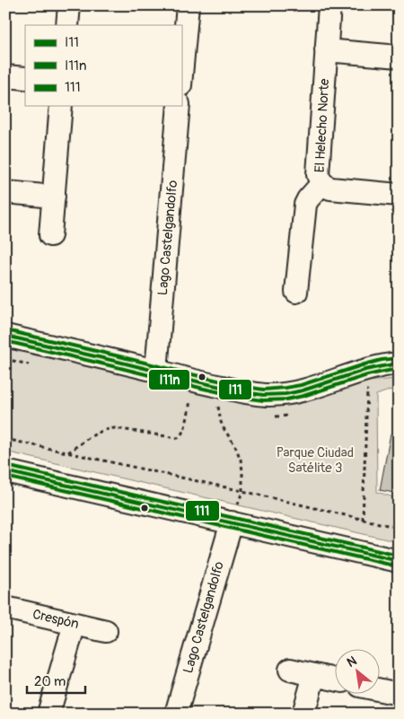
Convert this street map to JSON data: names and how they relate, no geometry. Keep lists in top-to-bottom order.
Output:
{
  "streets": {
    "street": ["El Helecho Norte", "Lago Castelgandolfo", "Crespón"]
  },
  "parks": ["Parque Ciudad Satélite 3"],
  "lines": ["transit line 111", "transit line I11", "transit line I11n"],
  "legend": ["I11", "I11n", "111"],
  "scale_bar": "20 m",
  "north": "top left"
}
